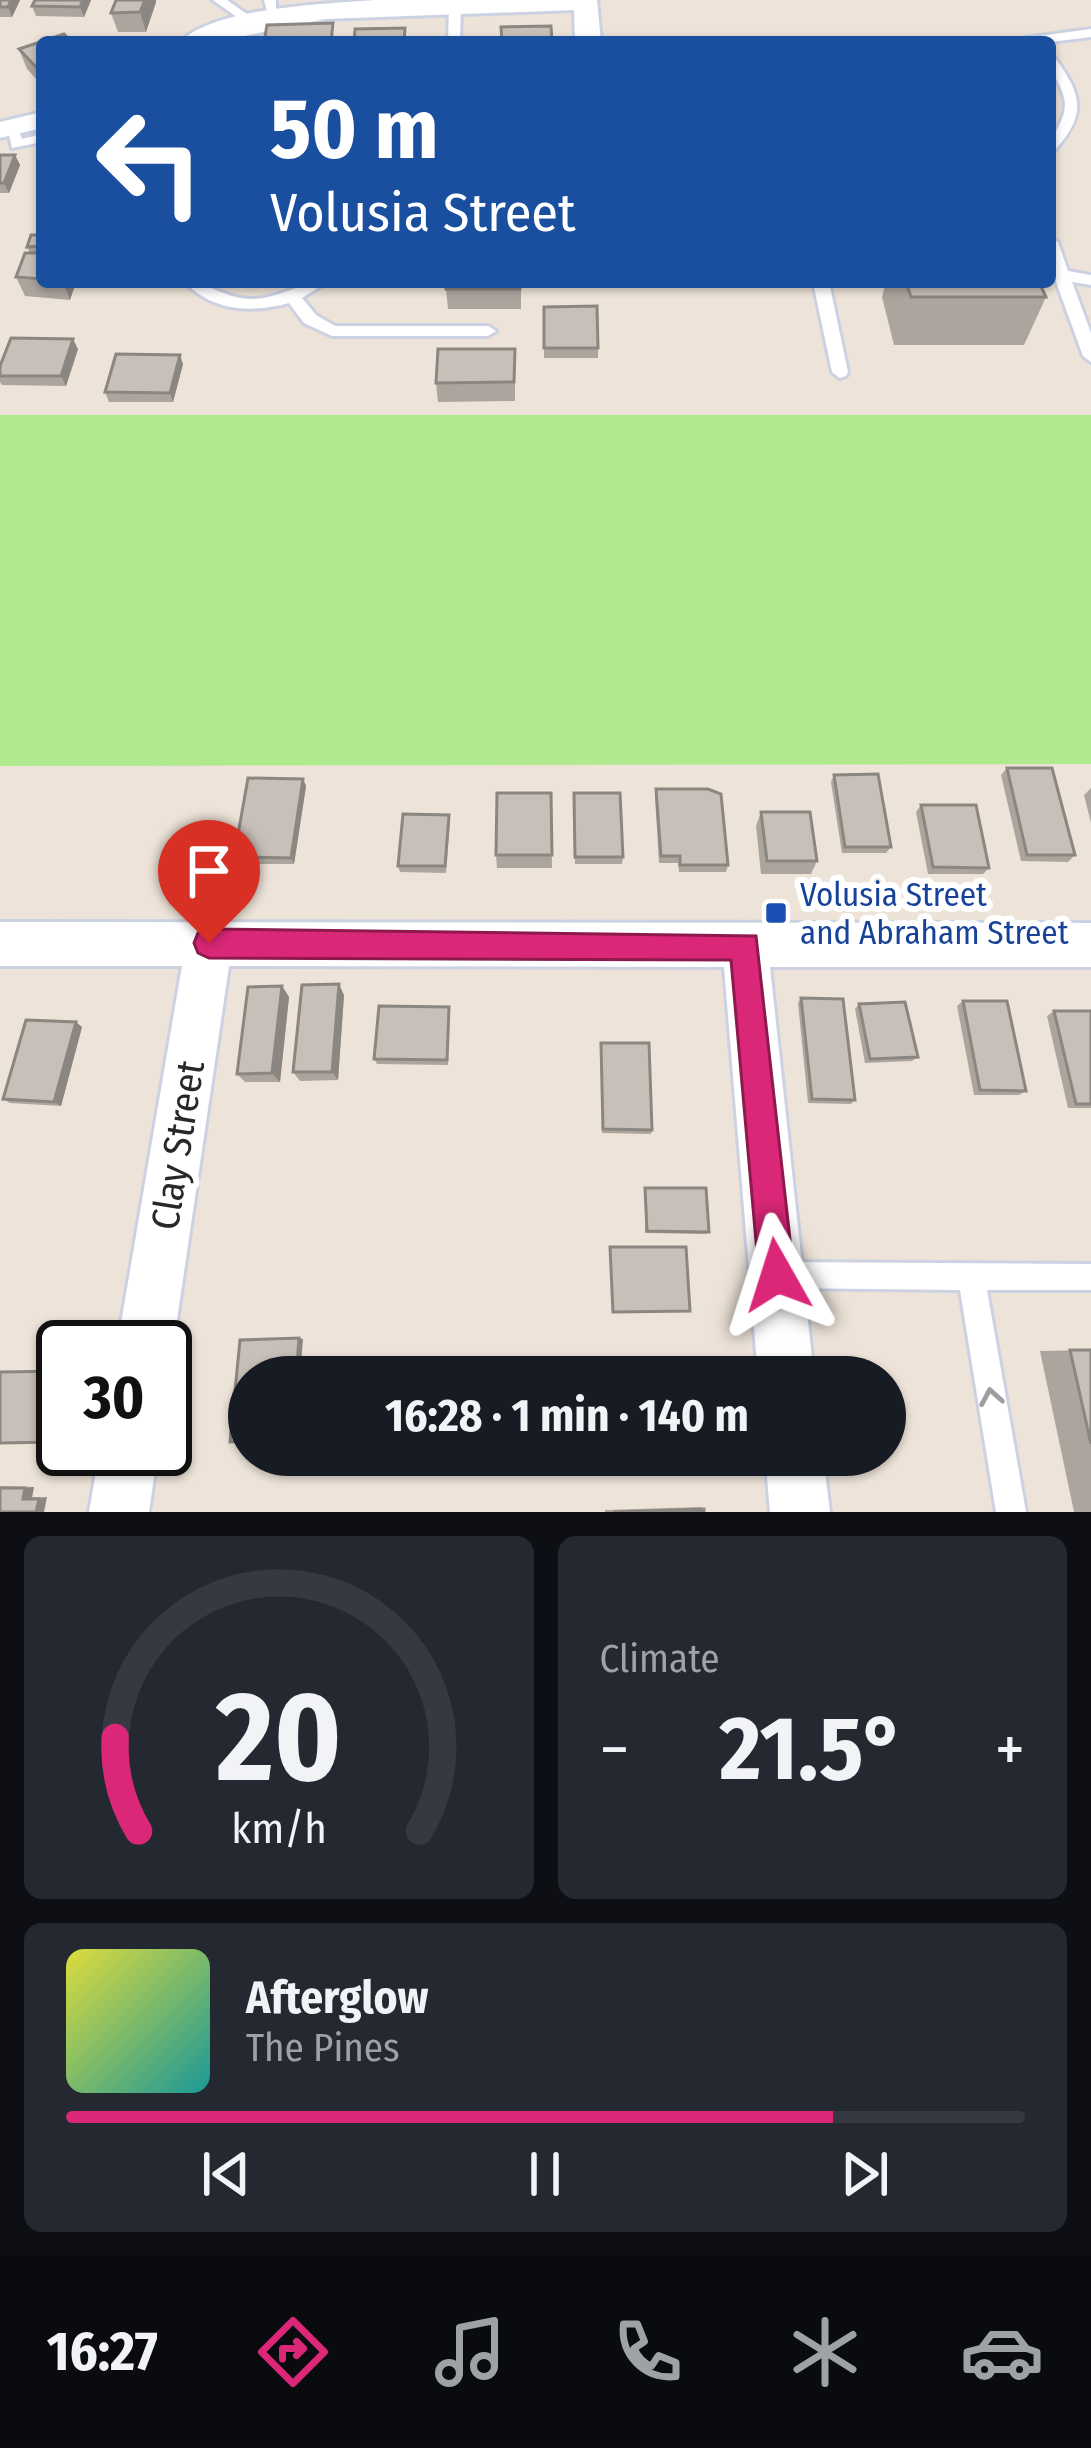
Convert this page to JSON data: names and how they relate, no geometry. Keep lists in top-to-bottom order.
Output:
{
  "streets": {
    "street": ["Clay Street"]
  },
  "places": {
    "transit": ["Volusia Street and Abraham Street"]
  },
  "page": {
    "turn": ["50 m", "Volusia Street"],
    "limit": "30",
    "trip": "16:28 · 1 min · 140 m",
    "tile": "Climate",
    "heat": ["−", "21.5°", "+"],
    "song": ["Afterglow", "The Pines"],
    "tabs": "16:27",
    "gauge": ["20", "km/h"]
  }
}
